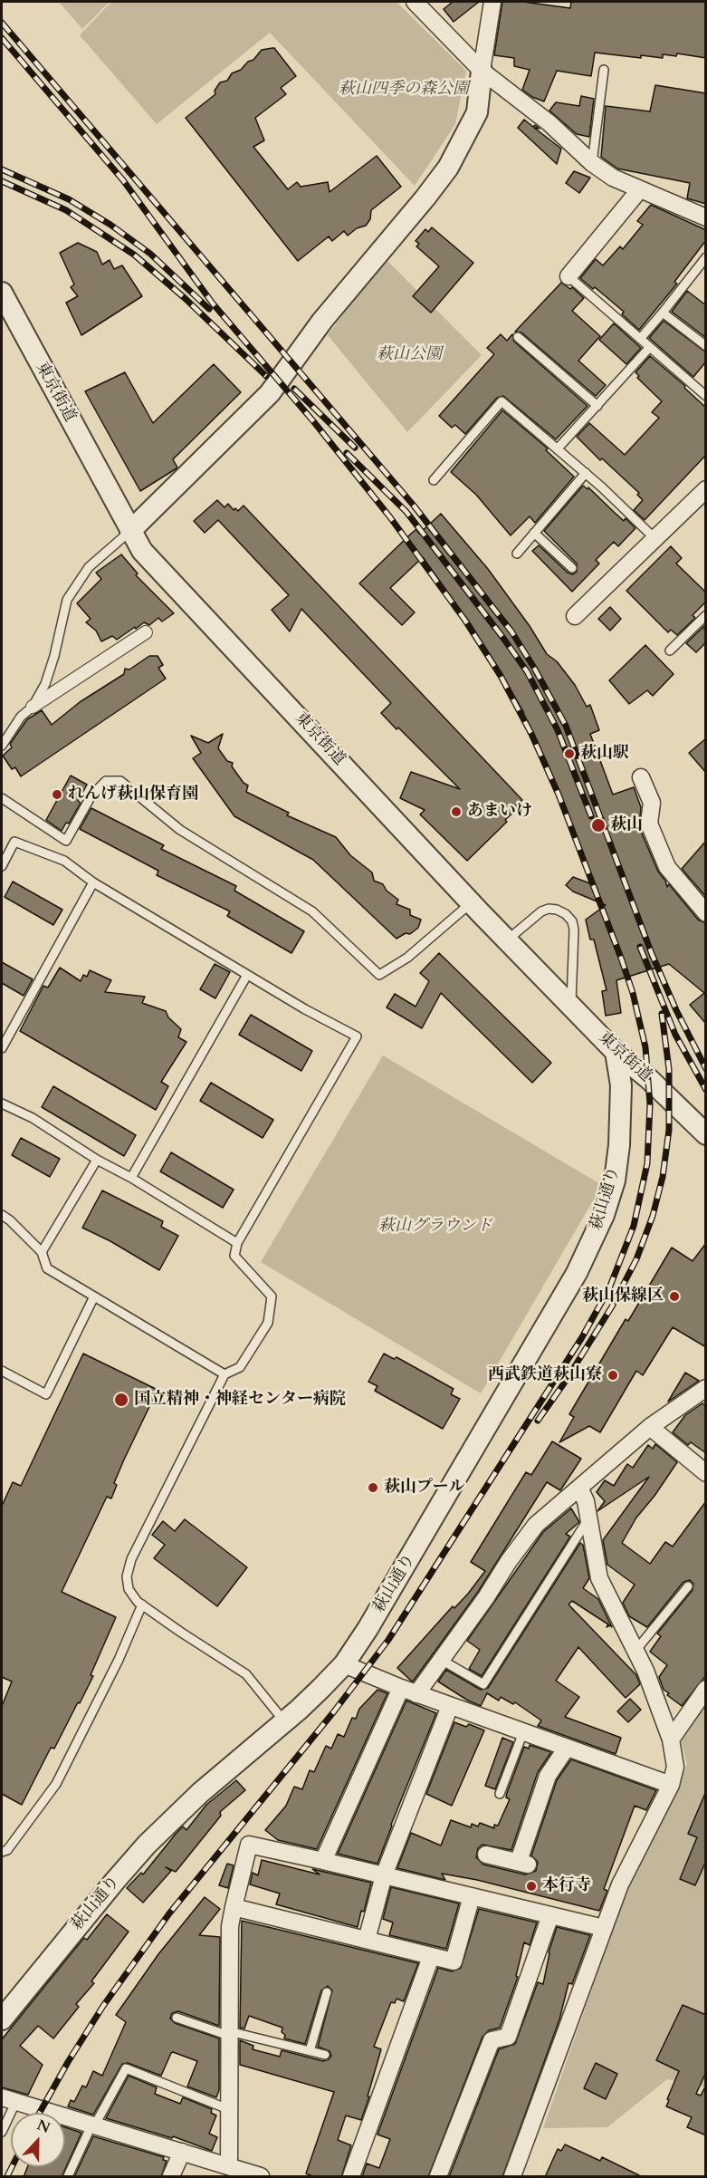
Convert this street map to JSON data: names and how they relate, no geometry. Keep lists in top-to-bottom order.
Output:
{
  "streets": {
    "street": ["東京街道", "萩山通り"]
  },
  "crossings": [
    ["東京街道", "萩山通り"]
  ],
  "parks": ["萩山四季の森公園", "萩山公園", "萩山グラウンド"],
  "places": [
    "萩山駅",
    "れんげ萩山保育園",
    "あまいけ",
    "萩山",
    "萩山保線区",
    "西武鉄道萩山寮",
    "国立精神・神経センター病院",
    "萩山プール",
    "本行寺"
  ],
  "north": "top"
}
